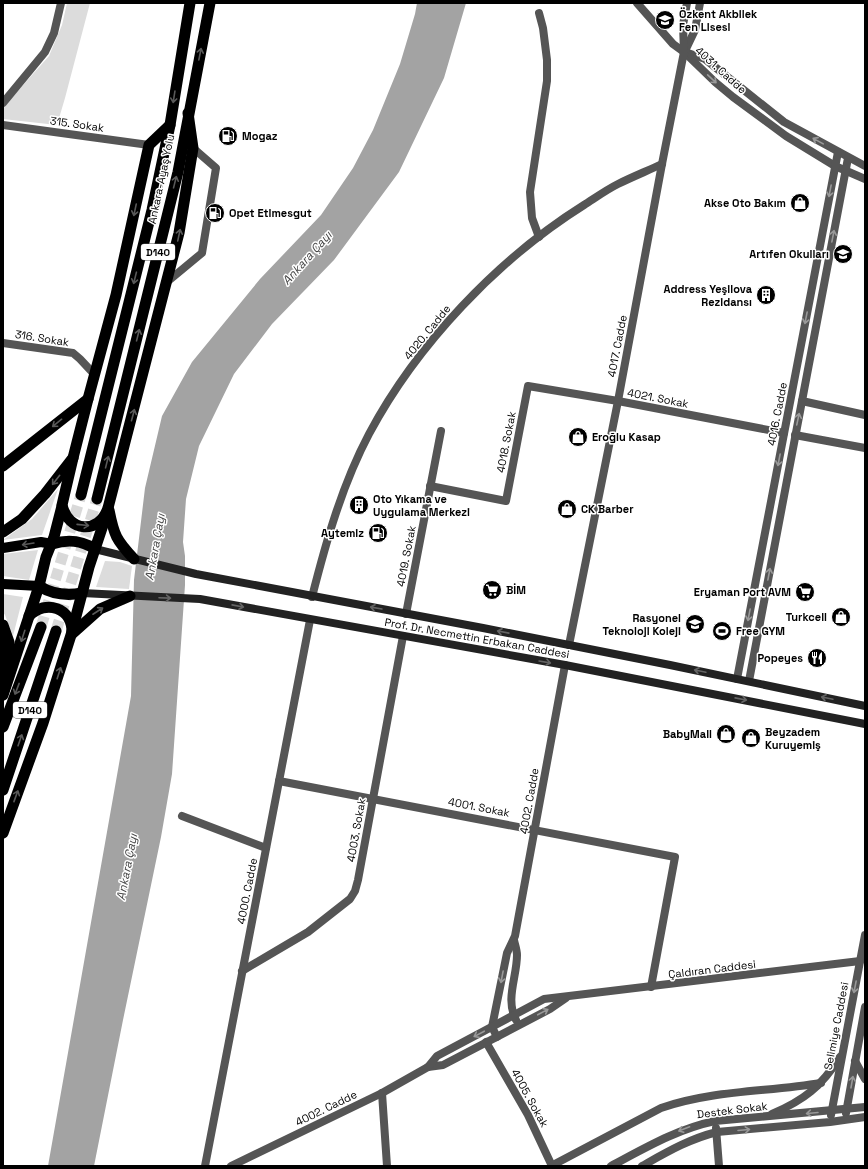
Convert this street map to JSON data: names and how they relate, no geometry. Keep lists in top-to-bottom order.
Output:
{
  "streets": {
    "highway": ["Ankara-Ayaş Yolu", "D140"],
    "main road": ["Prof. Dr. Necmettin Erbakan Caddesi"],
    "street": [
      "4031. Cadde",
      "315. Sokak",
      "4020. Cadde",
      "316. Sokak",
      "4017. Cadde",
      "4021. Sokak",
      "4016. Cadde",
      "4018. Sokak",
      "4019. Sokak",
      "4002. Cadde",
      "4001. Sokak",
      "4003. Sokak",
      "4000. Cadde",
      "Çaldıran Caddesi",
      "Selimiye Caddesi",
      "4005. Sokak",
      "Destek Sokak"
    ]
  },
  "crossings": [
    ["4031. Cadde", "4017. Cadde"],
    ["4031. Cadde", "4016. Cadde"],
    ["4020. Cadde", "4017. Cadde"],
    ["4020. Cadde", "Prof. Dr. Necmettin Erbakan Caddesi"],
    ["4017. Cadde", "4021. Sokak"],
    ["4017. Cadde", "Prof. Dr. Necmettin Erbakan Caddesi"],
    ["4021. Sokak", "4016. Cadde"],
    ["4021. Sokak", "4018. Sokak"],
    ["4016. Cadde", "Prof. Dr. Necmettin Erbakan Caddesi"],
    ["4018. Sokak", "4019. Sokak"],
    ["4019. Sokak", "Prof. Dr. Necmettin Erbakan Caddesi"],
    ["Prof. Dr. Necmettin Erbakan Caddesi", "4002. Cadde"],
    ["Prof. Dr. Necmettin Erbakan Caddesi", "4003. Sokak"],
    ["Prof. Dr. Necmettin Erbakan Caddesi", "4000. Cadde"],
    ["4002. Cadde", "4001. Sokak"],
    ["4002. Cadde", "Çaldıran Caddesi"],
    ["4002. Cadde", "4005. Sokak"],
    ["4001. Sokak", "4003. Sokak"],
    ["4001. Sokak", "4000. Cadde"],
    ["4001. Sokak", "Çaldıran Caddesi"],
    ["4003. Sokak", "4000. Cadde"],
    ["Çaldıran Caddesi", "Selimiye Caddesi"],
    ["Selimiye Caddesi", "Destek Sokak"]
  ],
  "water": ["Ankara Çayı"],
  "places": {
    "school or university": ["Özkent Akbilek Fen Lisesi", "Artıfen Okulları", "Rasyonel Teknoloji Koleji"],
    "fuel station": ["Mogaz", "Opet Etimesgut", "Aytemiz"],
    "shop": [
      "Akse Oto Bakım",
      "Eroğlu Kasap",
      "CK Barber",
      "Turkcell",
      "BabyMall",
      "Beyzadem Kuruyemiş"
    ],
    "building": ["Address Yeşilova Rezidansı", "Oto Yıkama ve Uygulama Merkezi"],
    "supermarket": ["BİM", "Eryaman Port AVM"],
    "sports": ["Free GYM"],
    "restaurant": ["Popeyes"]
  }
}
